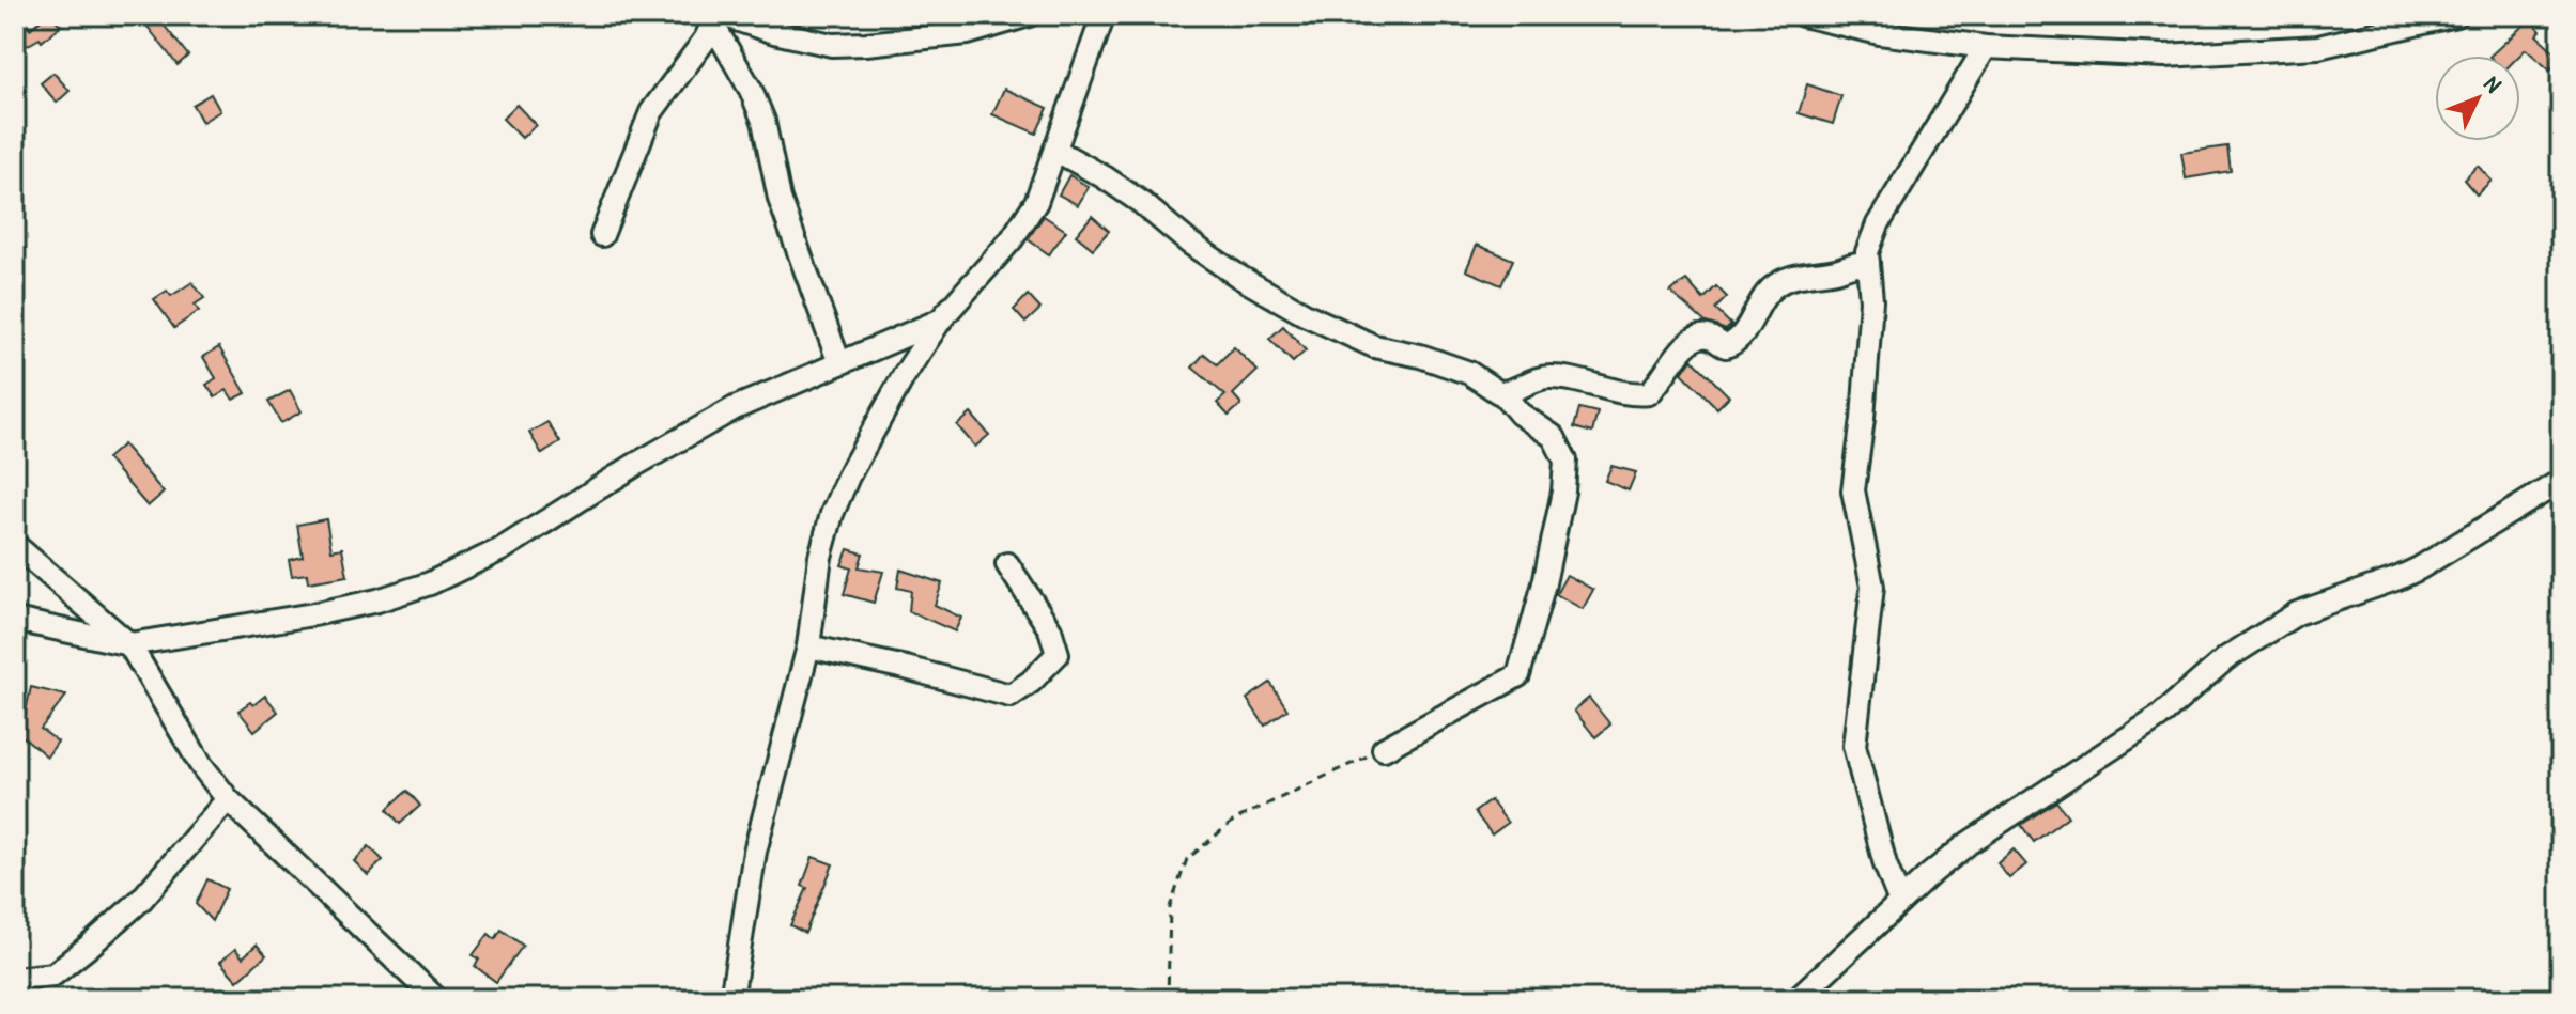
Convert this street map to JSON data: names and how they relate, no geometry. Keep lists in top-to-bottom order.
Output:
{
  "north": "top right"
}
